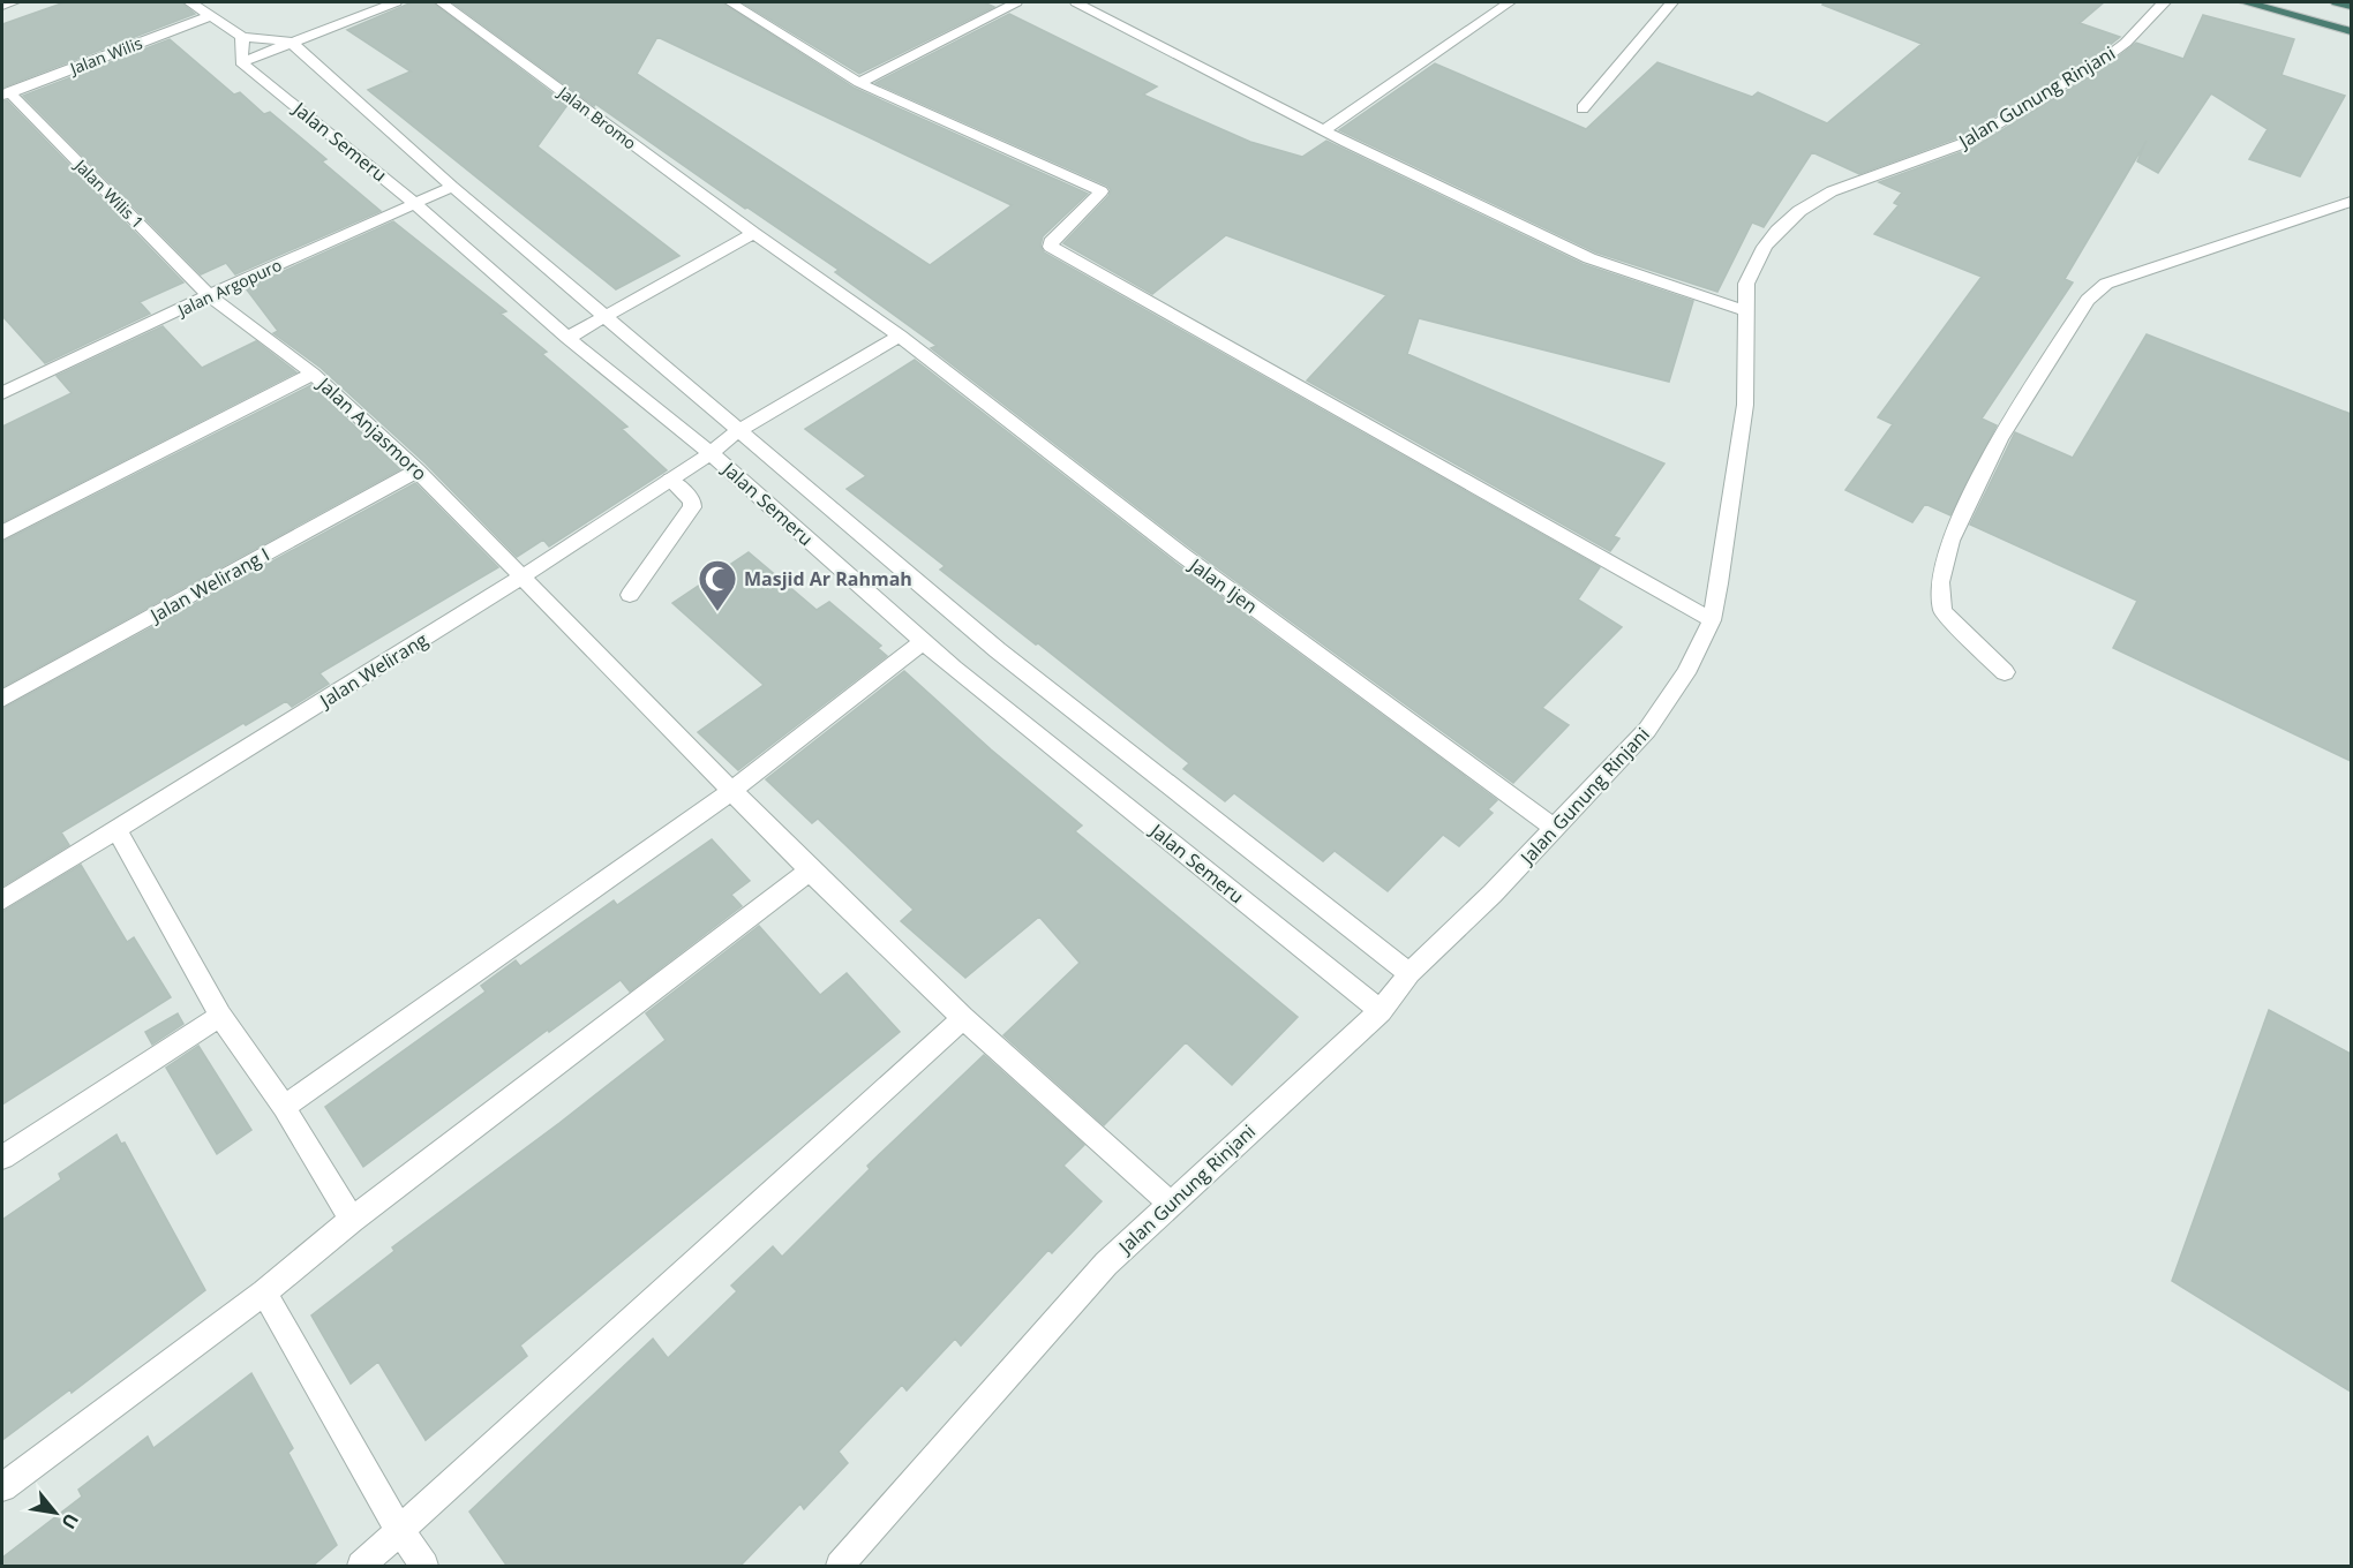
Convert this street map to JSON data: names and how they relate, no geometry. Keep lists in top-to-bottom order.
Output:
{
  "streets": {
    "street": [
      "Jalan Wilis",
      "Jalan Gunung Rinjani",
      "Jalan Bromo",
      "Jalan Semeru",
      "Jalan Wilis 1",
      "Jalan Argopuro",
      "Jalan Anjasmoro",
      "Jalan Welirang I",
      "Jalan Ijen",
      "Jalan Welirang"
    ]
  },
  "crossings": [
    ["Jalan Wilis", "Jalan Wilis 1"],
    ["Jalan Gunung Rinjani", "Jalan Semeru"],
    ["Jalan Gunung Rinjani", "Jalan Anjasmoro"],
    ["Jalan Gunung Rinjani", "Jalan Ijen"],
    ["Jalan Bromo", "Jalan Ijen"],
    ["Jalan Semeru", "Jalan Argopuro"],
    ["Jalan Semeru", "Jalan Welirang"],
    ["Jalan Wilis 1", "Jalan Argopuro"],
    ["Jalan Wilis 1", "Jalan Anjasmoro"],
    ["Jalan Argopuro", "Jalan Anjasmoro"],
    ["Jalan Anjasmoro", "Jalan Welirang I"],
    ["Jalan Anjasmoro", "Jalan Welirang"]
  ],
  "places": {
    "mosque": ["Masjid Ar Rahmah"]
  },
  "north": "bottom right"
}
